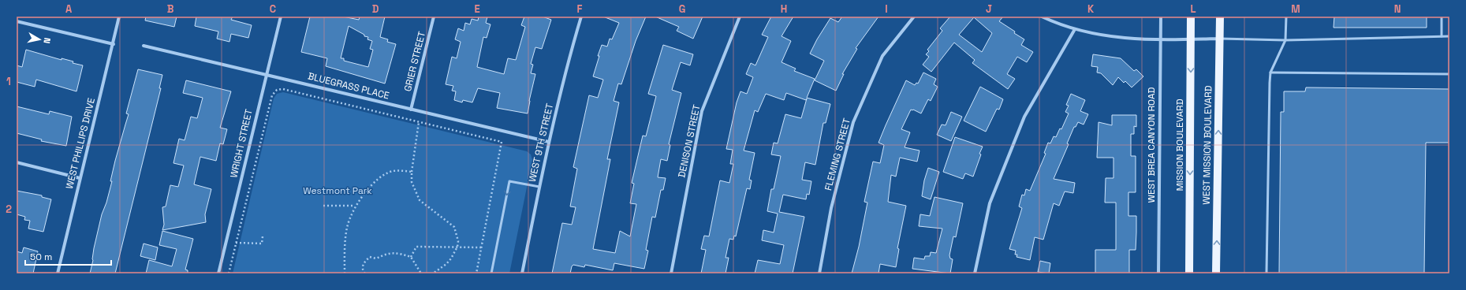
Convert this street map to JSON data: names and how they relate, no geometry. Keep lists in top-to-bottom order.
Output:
{
  "streets": {
    "main road": ["MISSION BOULEVARD", "WEST MISSION BOULEVARD"],
    "street": [
      "GRIER STREET",
      "BLUEGRASS PLACE",
      "DENISON STREET",
      "WEST 9TH STREET",
      "WEST PHILLIPS DRIVE",
      "WRIGHT STREET",
      "WEST BREA CANYON ROAD",
      "FLEMING STREET"
    ]
  },
  "crossings": [
    ["GRIER STREET", "BLUEGRASS PLACE"],
    ["BLUEGRASS PLACE", "WEST 9TH STREET"],
    ["BLUEGRASS PLACE", "WRIGHT STREET"]
  ],
  "one_way": ["MISSION BOULEVARD", "WEST MISSION BOULEVARD"],
  "parks": ["Westmont Park"],
  "scale_bar": "50 m",
  "north": "right",
  "grid": {
    "columns": [
      "A",
      "B",
      "C",
      "D",
      "E",
      "F",
      "G",
      "H",
      "I",
      "J",
      "K",
      "L",
      "M",
      "N"
    ],
    "rows": ["1", "2"]
  }
}
